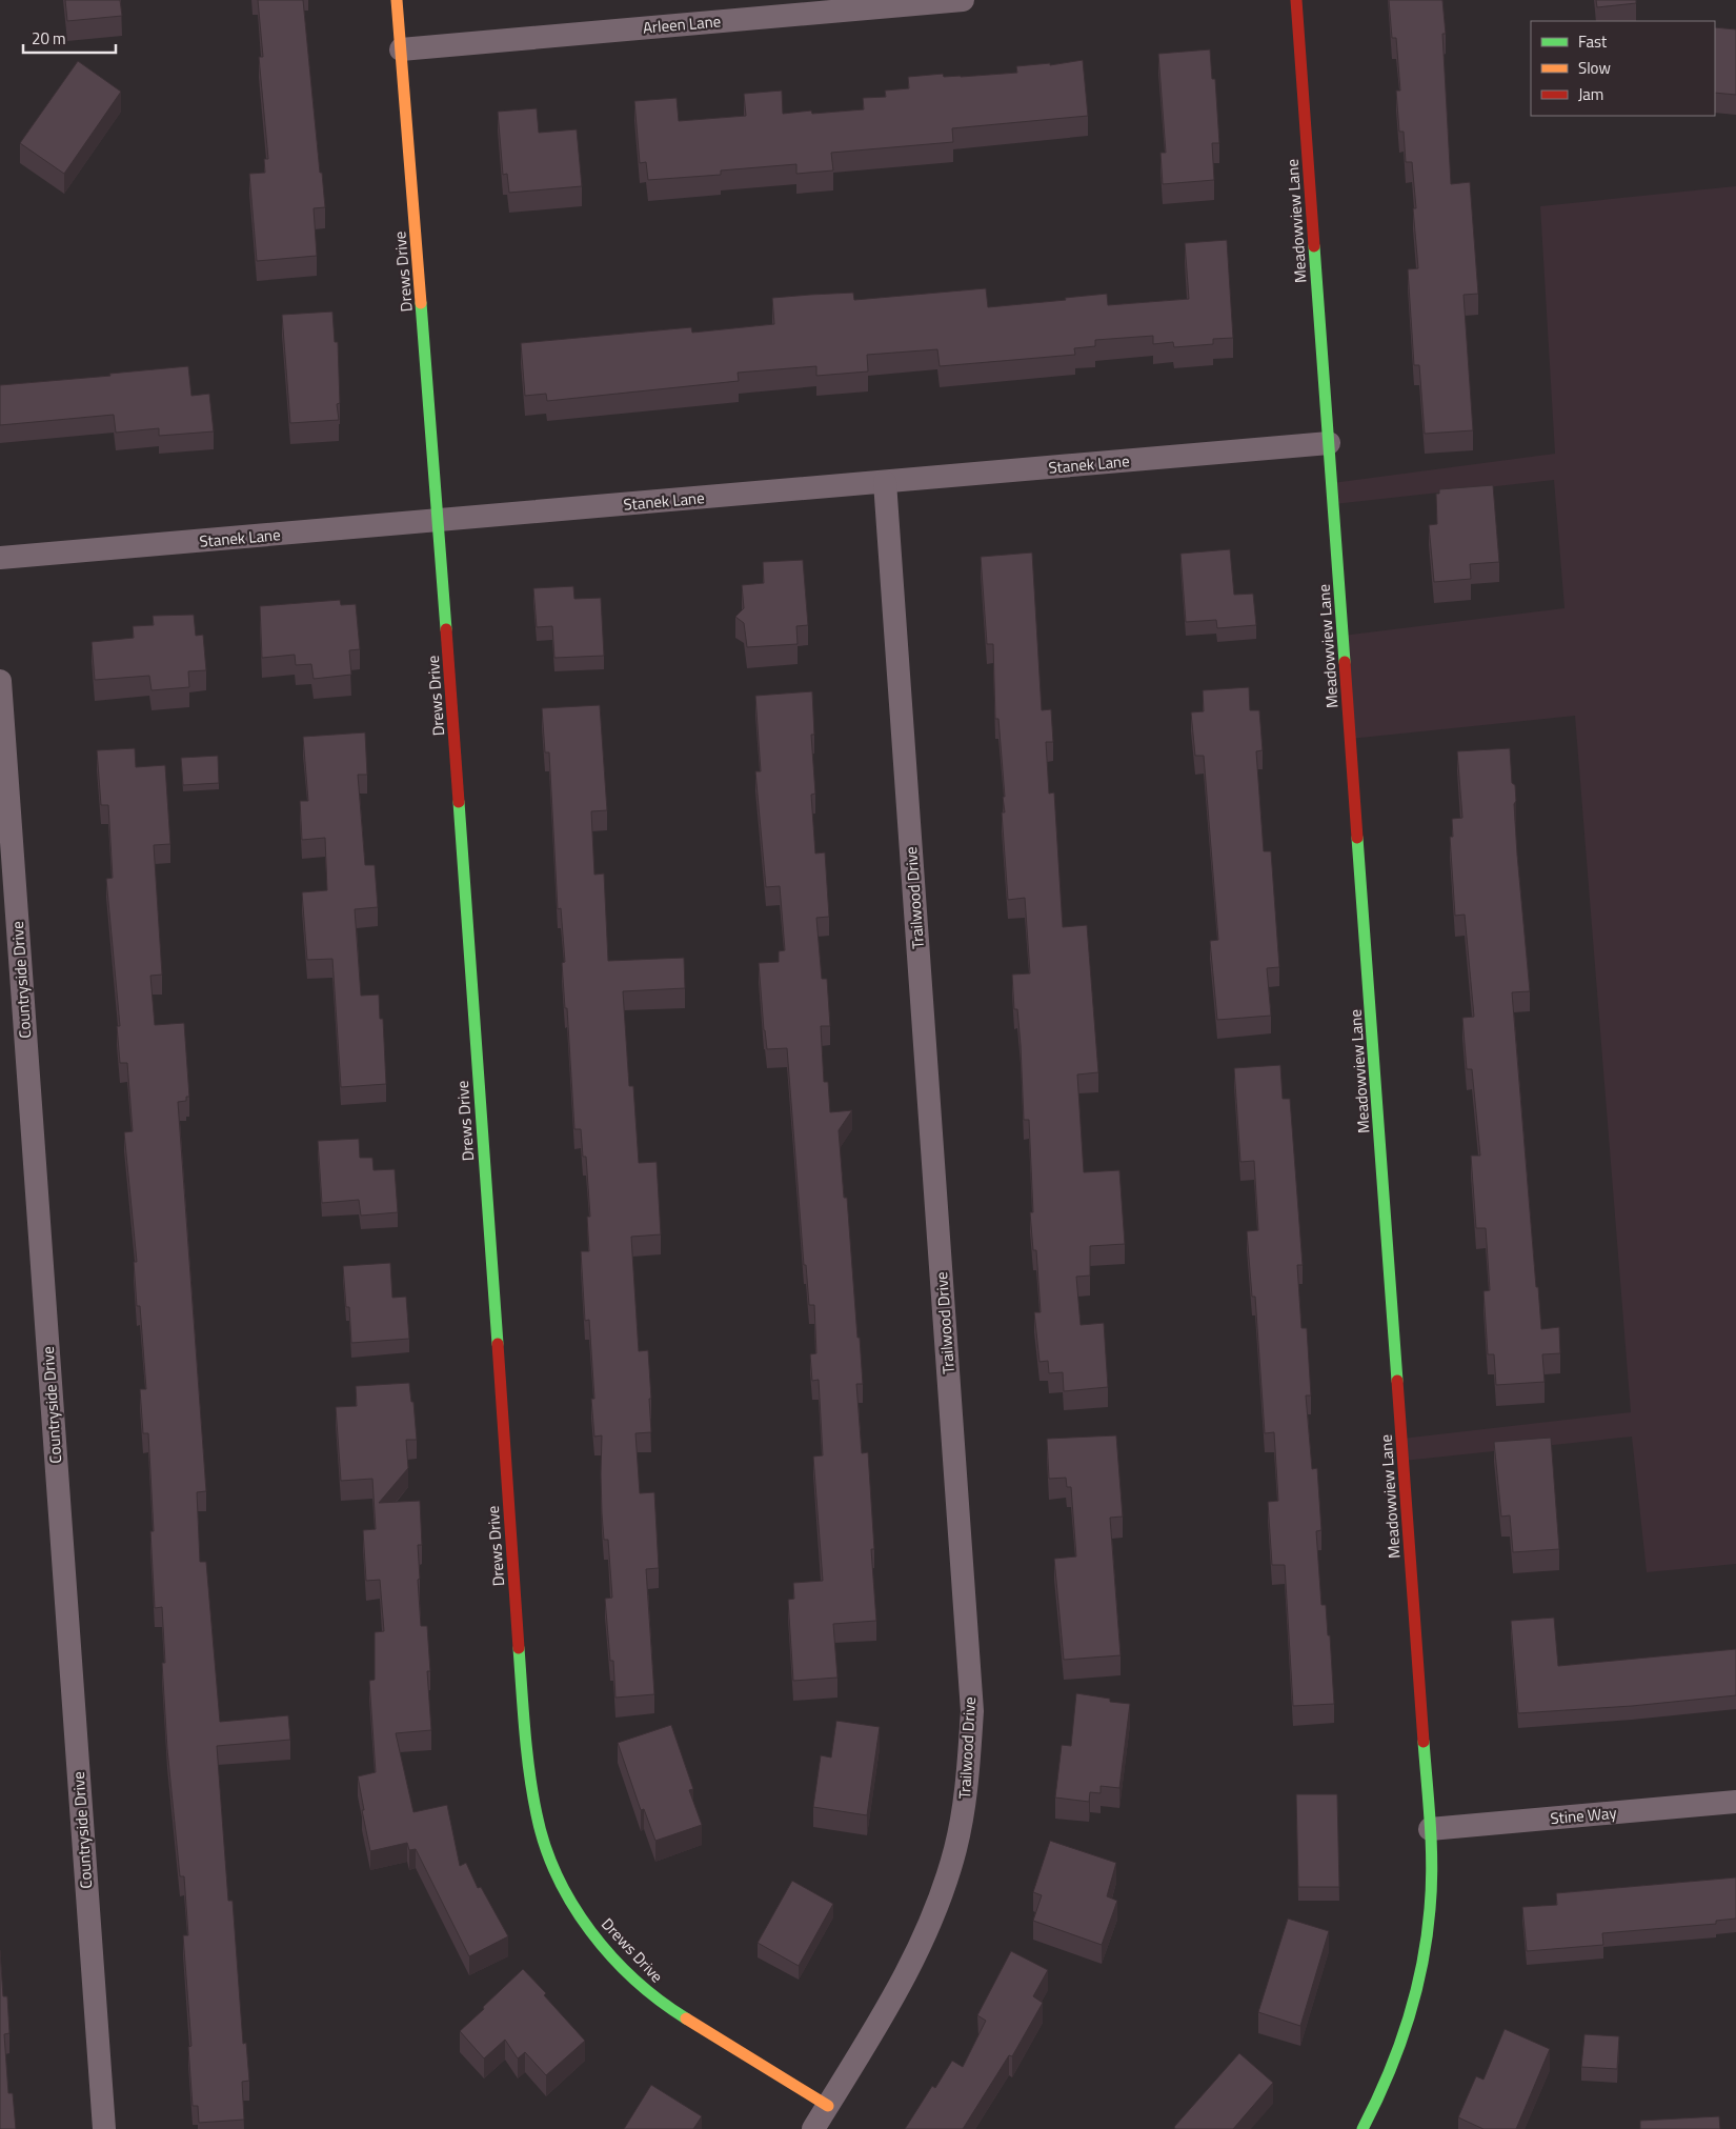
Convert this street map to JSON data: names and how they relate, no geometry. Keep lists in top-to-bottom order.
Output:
{
  "streets": {
    "street": [
      "Arleen Lane",
      "Meadowview Lane",
      "Drews Drive",
      "Stanek Lane",
      "Trailwood Drive",
      "Countryside Drive",
      "Stine Way"
    ]
  },
  "crossings": [
    ["Arleen Lane", "Drews Drive"],
    ["Meadowview Lane", "Stanek Lane"],
    ["Meadowview Lane", "Stine Way"],
    ["Drews Drive", "Stanek Lane"],
    ["Drews Drive", "Trailwood Drive"],
    ["Stanek Lane", "Trailwood Drive"]
  ],
  "legend": ["Fast", "Slow", "Jam"],
  "scale_bar": "20 m"
}
